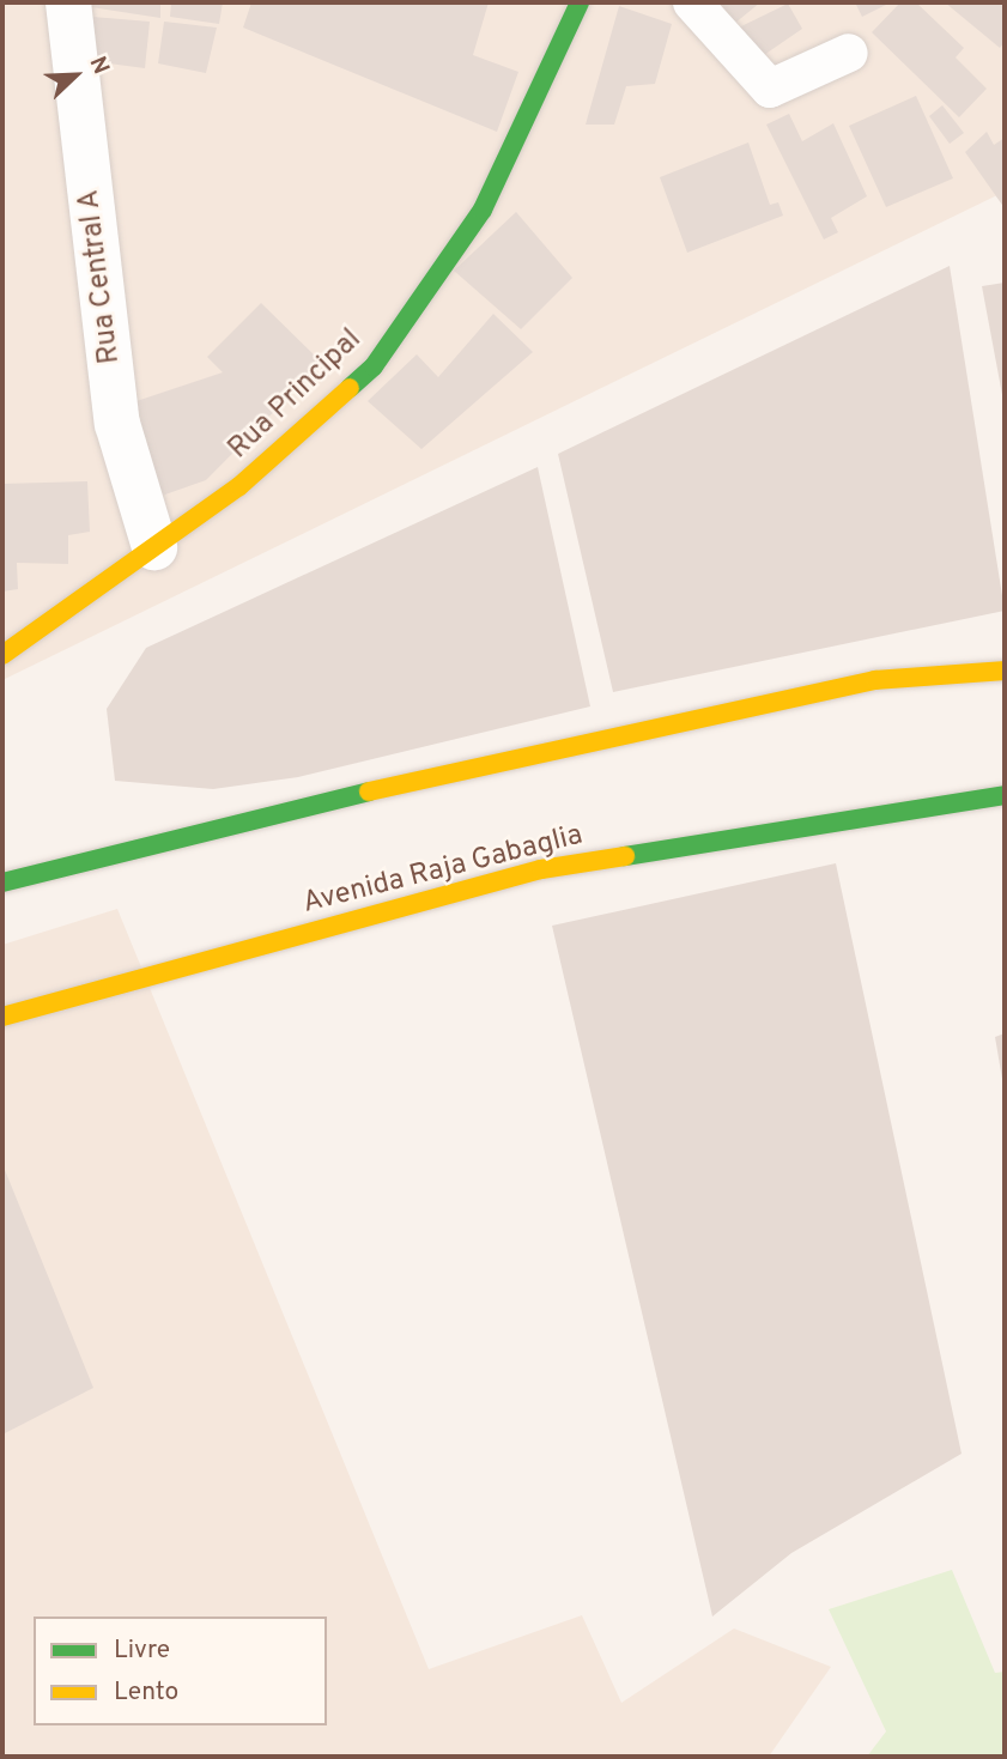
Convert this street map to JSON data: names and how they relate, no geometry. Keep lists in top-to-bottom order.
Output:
{
  "streets": {
    "main road": ["Rua Principal", "Avenida Raja Gabaglia"],
    "street": ["Rua Central A"]
  },
  "crossings": [
    ["Rua Central A", "Rua Principal"]
  ],
  "legend": ["Livre", "Lento"],
  "north": "top right"
}
